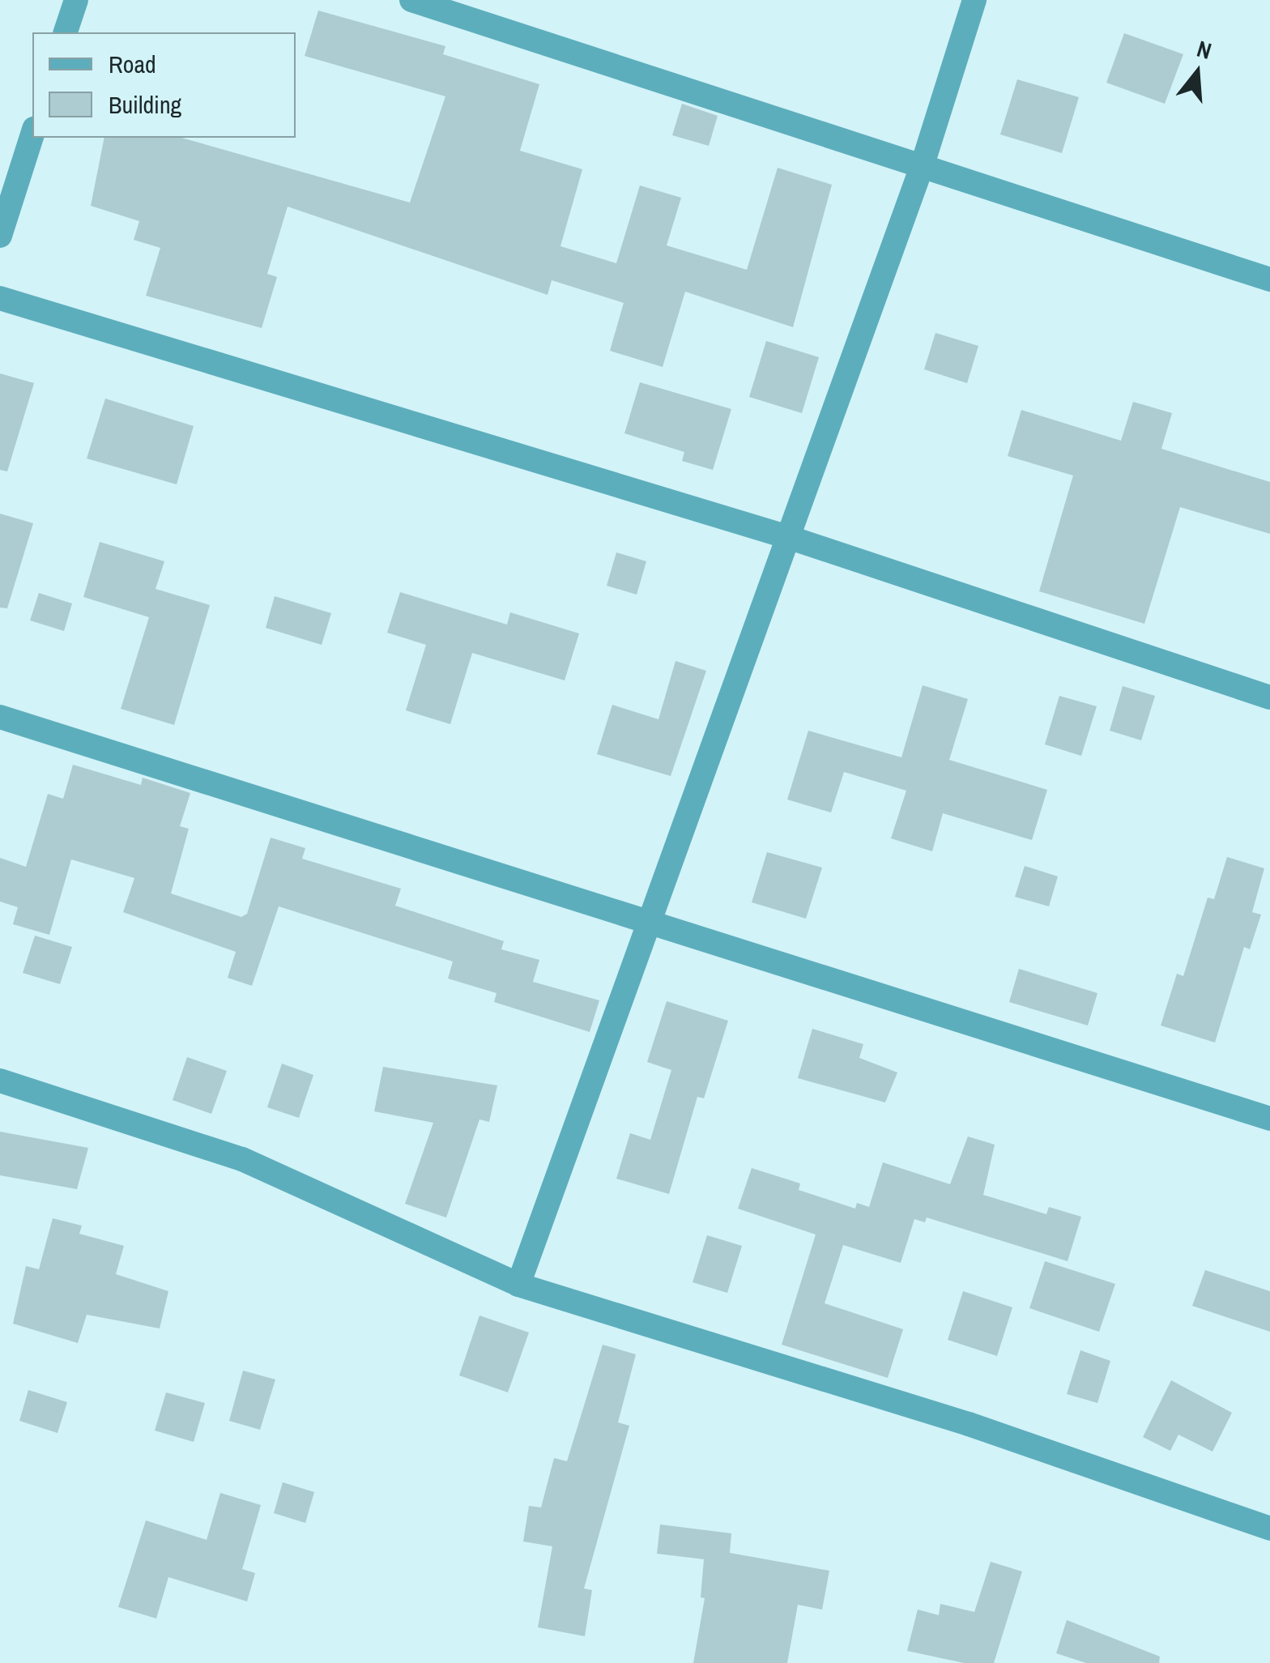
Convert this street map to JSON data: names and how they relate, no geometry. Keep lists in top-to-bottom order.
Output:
{
  "legend": ["Road", "Building"],
  "north": "top"
}
